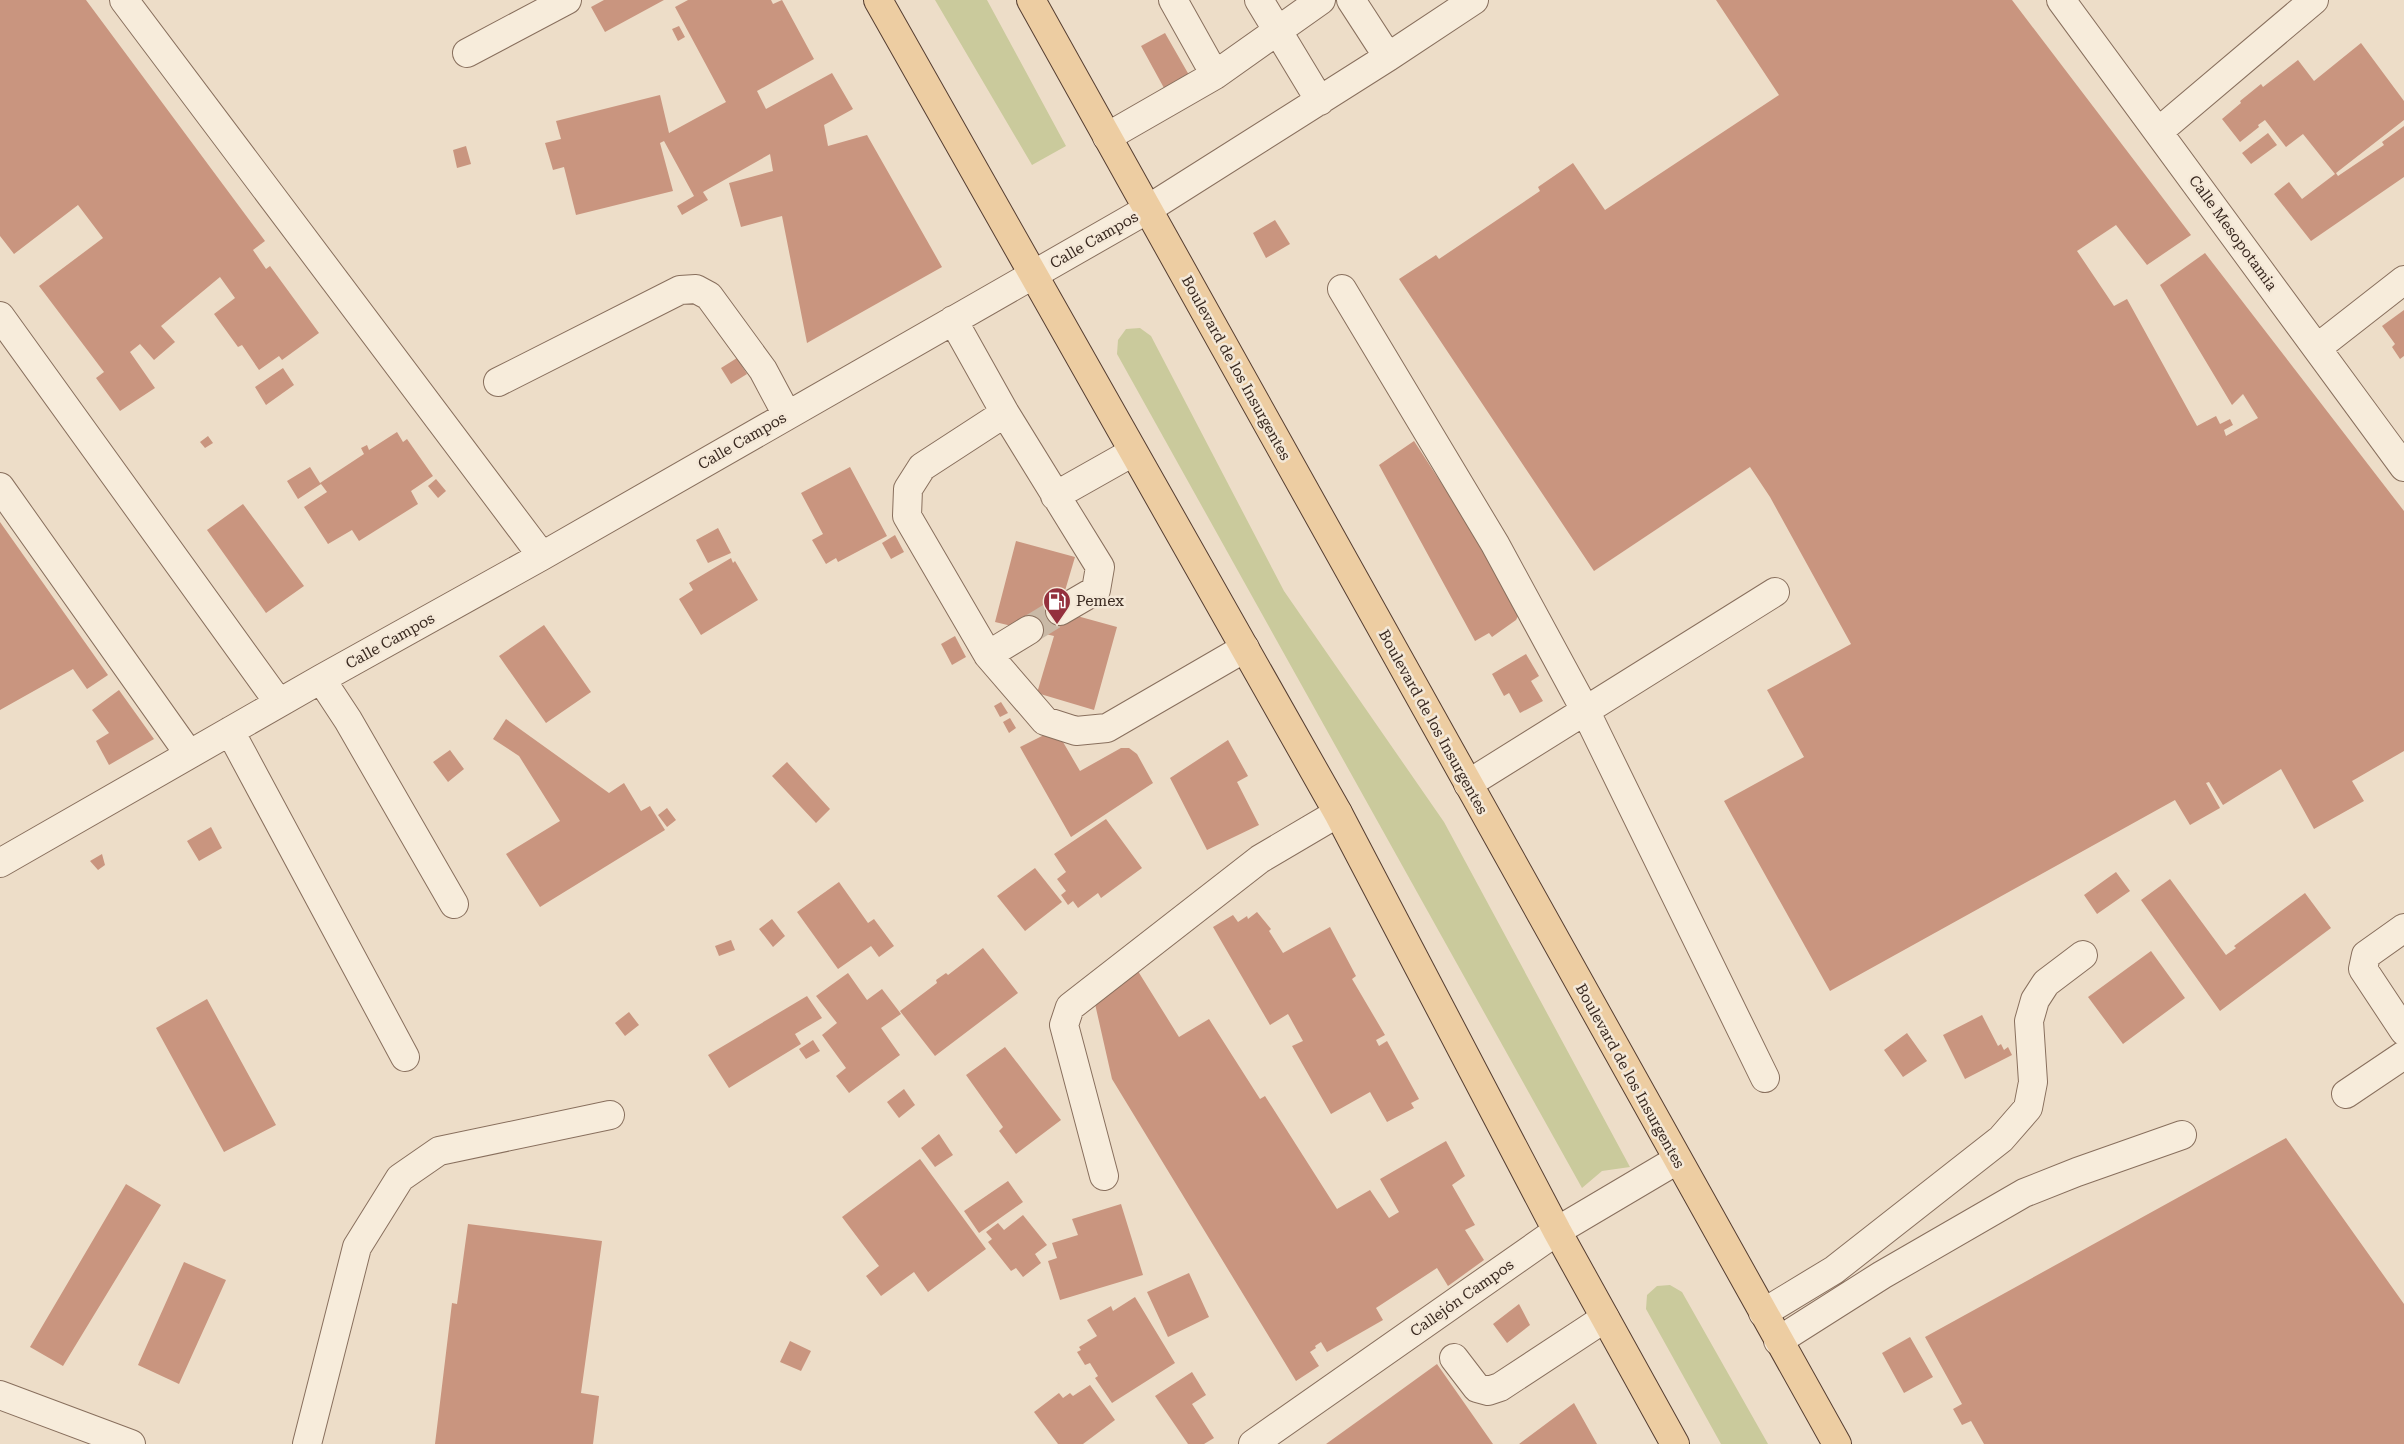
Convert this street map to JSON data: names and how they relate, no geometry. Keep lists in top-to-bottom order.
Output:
{
  "streets": {
    "main road": ["Boulevard de los Insurgentes"],
    "street": ["Calle Mesopotamia", "Calle Campos", "Callejón Campos"]
  },
  "crossings": [
    ["Calle Campos", "Boulevard de los Insurgentes"],
    ["Boulevard de los Insurgentes", "Callejón Campos"]
  ],
  "places": {
    "fuel station": ["Pemex"]
  }
}
